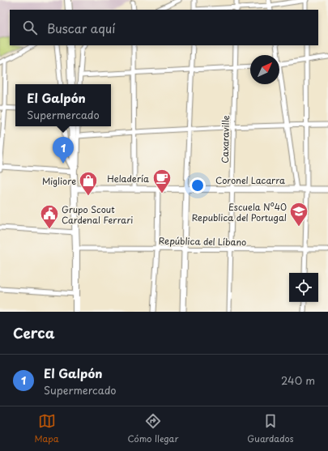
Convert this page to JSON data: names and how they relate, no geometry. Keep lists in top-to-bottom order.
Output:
{
  "streets": {
    "street": ["Caxaraville", "Coronel Lacarra", "República del Líbano"]
  },
  "crossings": [
    ["Caxaraville", "Coronel Lacarra"],
    ["Caxaraville", "República del Líbano"]
  ],
  "places": {
    "cafe": ["Heladería"],
    "shop": ["Migliore"],
    "school or university": ["Escuela Nº40 Republica del Portugal"],
    "public building": ["Grupo Scout Cardenal Ferrari"]
  },
  "north": "top right",
  "page": {
    "search": "Buscar aquí",
    "popup": ["El Galpón", "Supermercado"],
    "pins": "1",
    "heading": "Cerca",
    "list": [
      {
        "mark": "1",
        "name": "El Galpón",
        "note": "Supermercado",
        "value": "240 m"
      }
    ],
    "nav": ["Mapa", "Cómo llegar", "Guardados"]
  }
}
